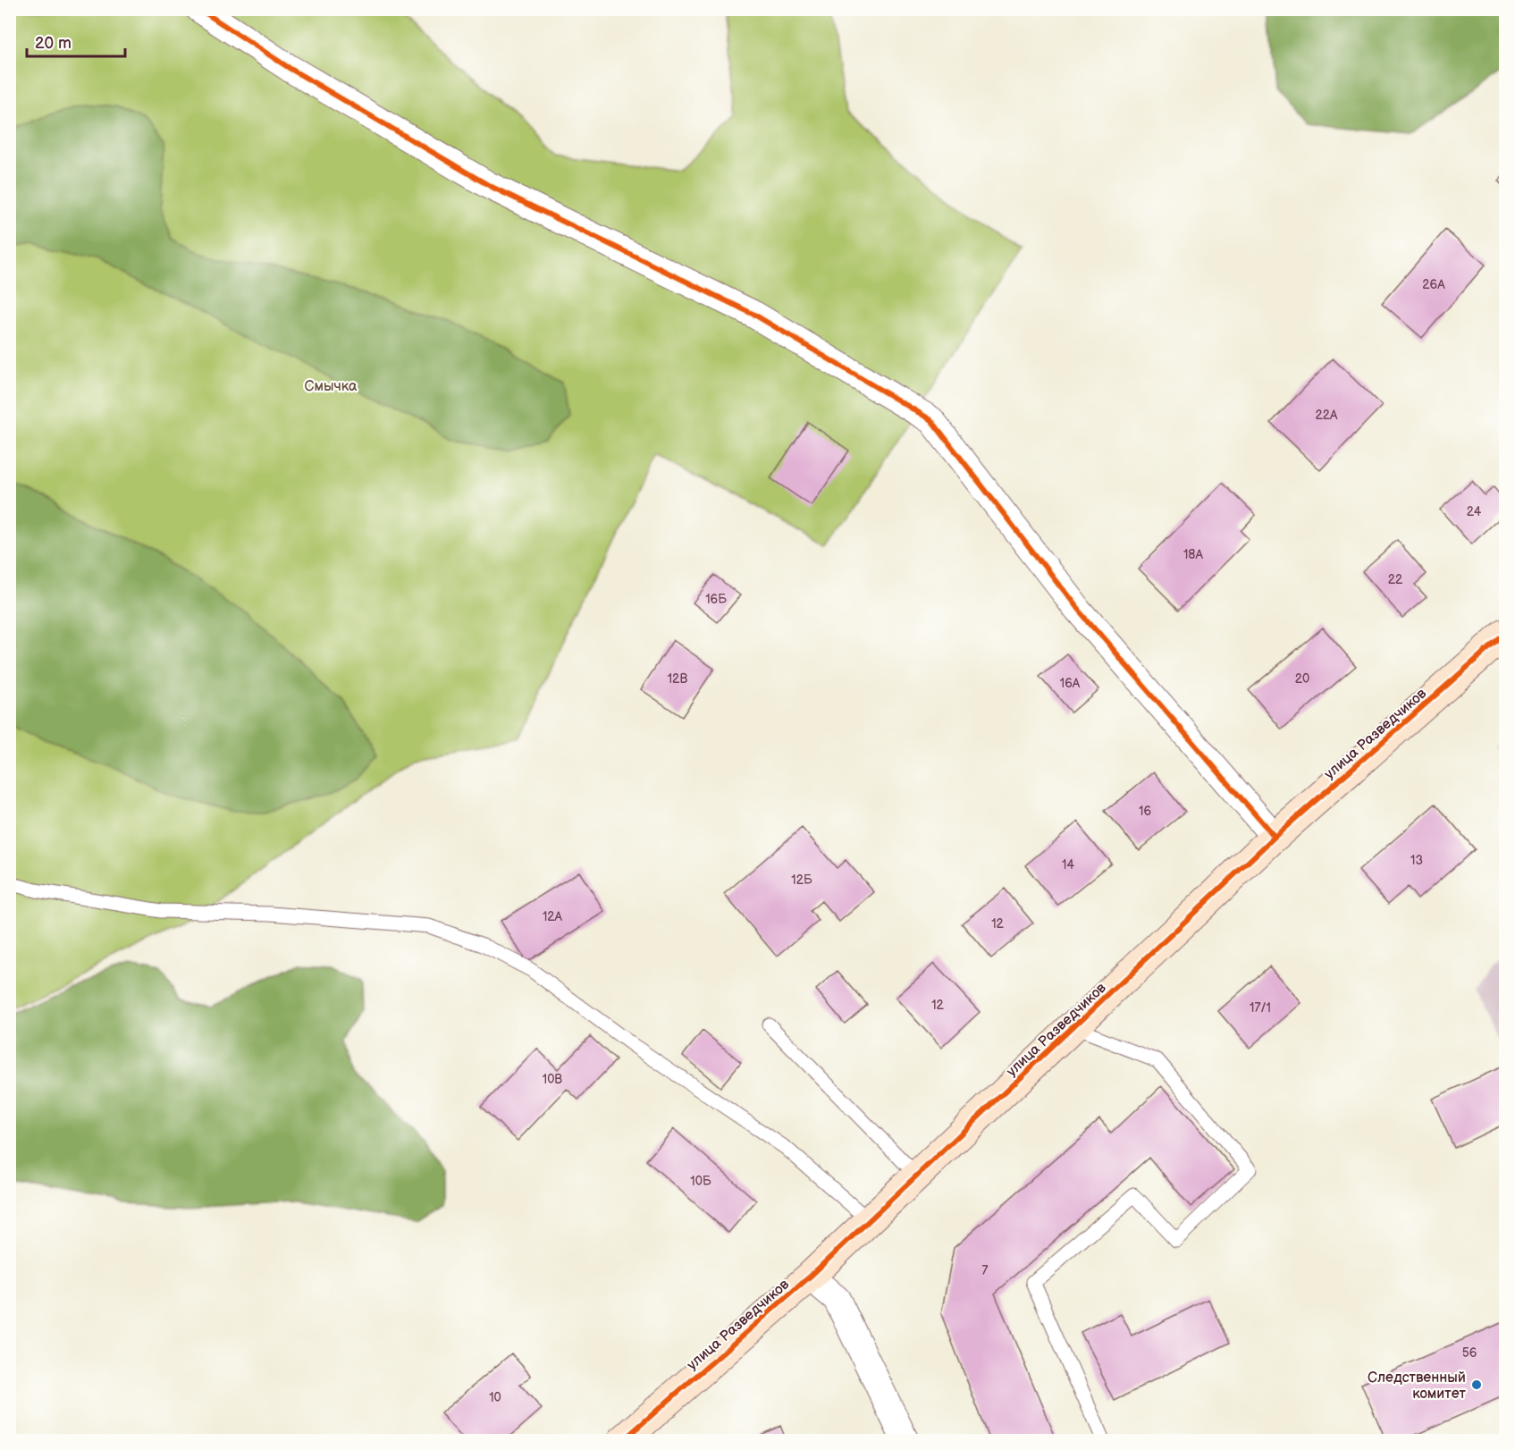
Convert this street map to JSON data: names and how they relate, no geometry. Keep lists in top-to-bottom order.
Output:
{
  "streets": {
    "street": ["улица Разведчиков"]
  },
  "parks": ["Смычка"],
  "places": ["Следственный комитет"],
  "house_numbers": [
    "26А",
    "22А",
    "24",
    "18А",
    "22",
    "16Б",
    "12В",
    "20",
    "16А",
    "16",
    "13",
    "14",
    "12Б",
    "12А",
    "12",
    "12",
    "17/1",
    "10В",
    "10Б",
    "7",
    "56",
    "10"
  ],
  "scale_bar": "20 m"
}
